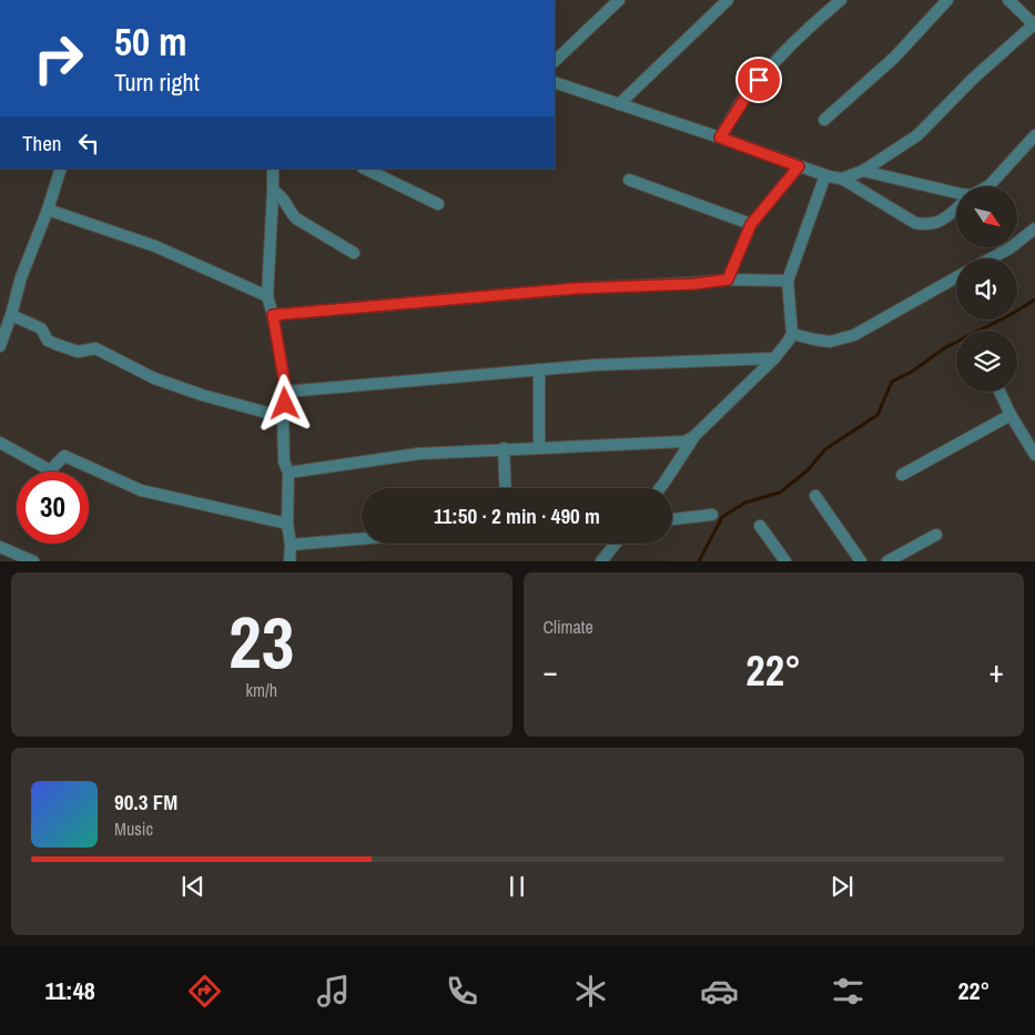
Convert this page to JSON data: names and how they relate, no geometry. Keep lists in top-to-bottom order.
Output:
{
  "north": "bottom right",
  "page": {
    "turn": ["50 m", "Turn right"],
    "then": "Then",
    "limit": "30",
    "trip": "11:50 · 2 min · 490 m",
    "tile": [
      ["23", "km/h"],
      "Climate"
    ],
    "heat": ["−", "22°", "+"],
    "song": ["90.3 FM", "Music"],
    "tabs": ["11:48", "22°"]
  }
}
